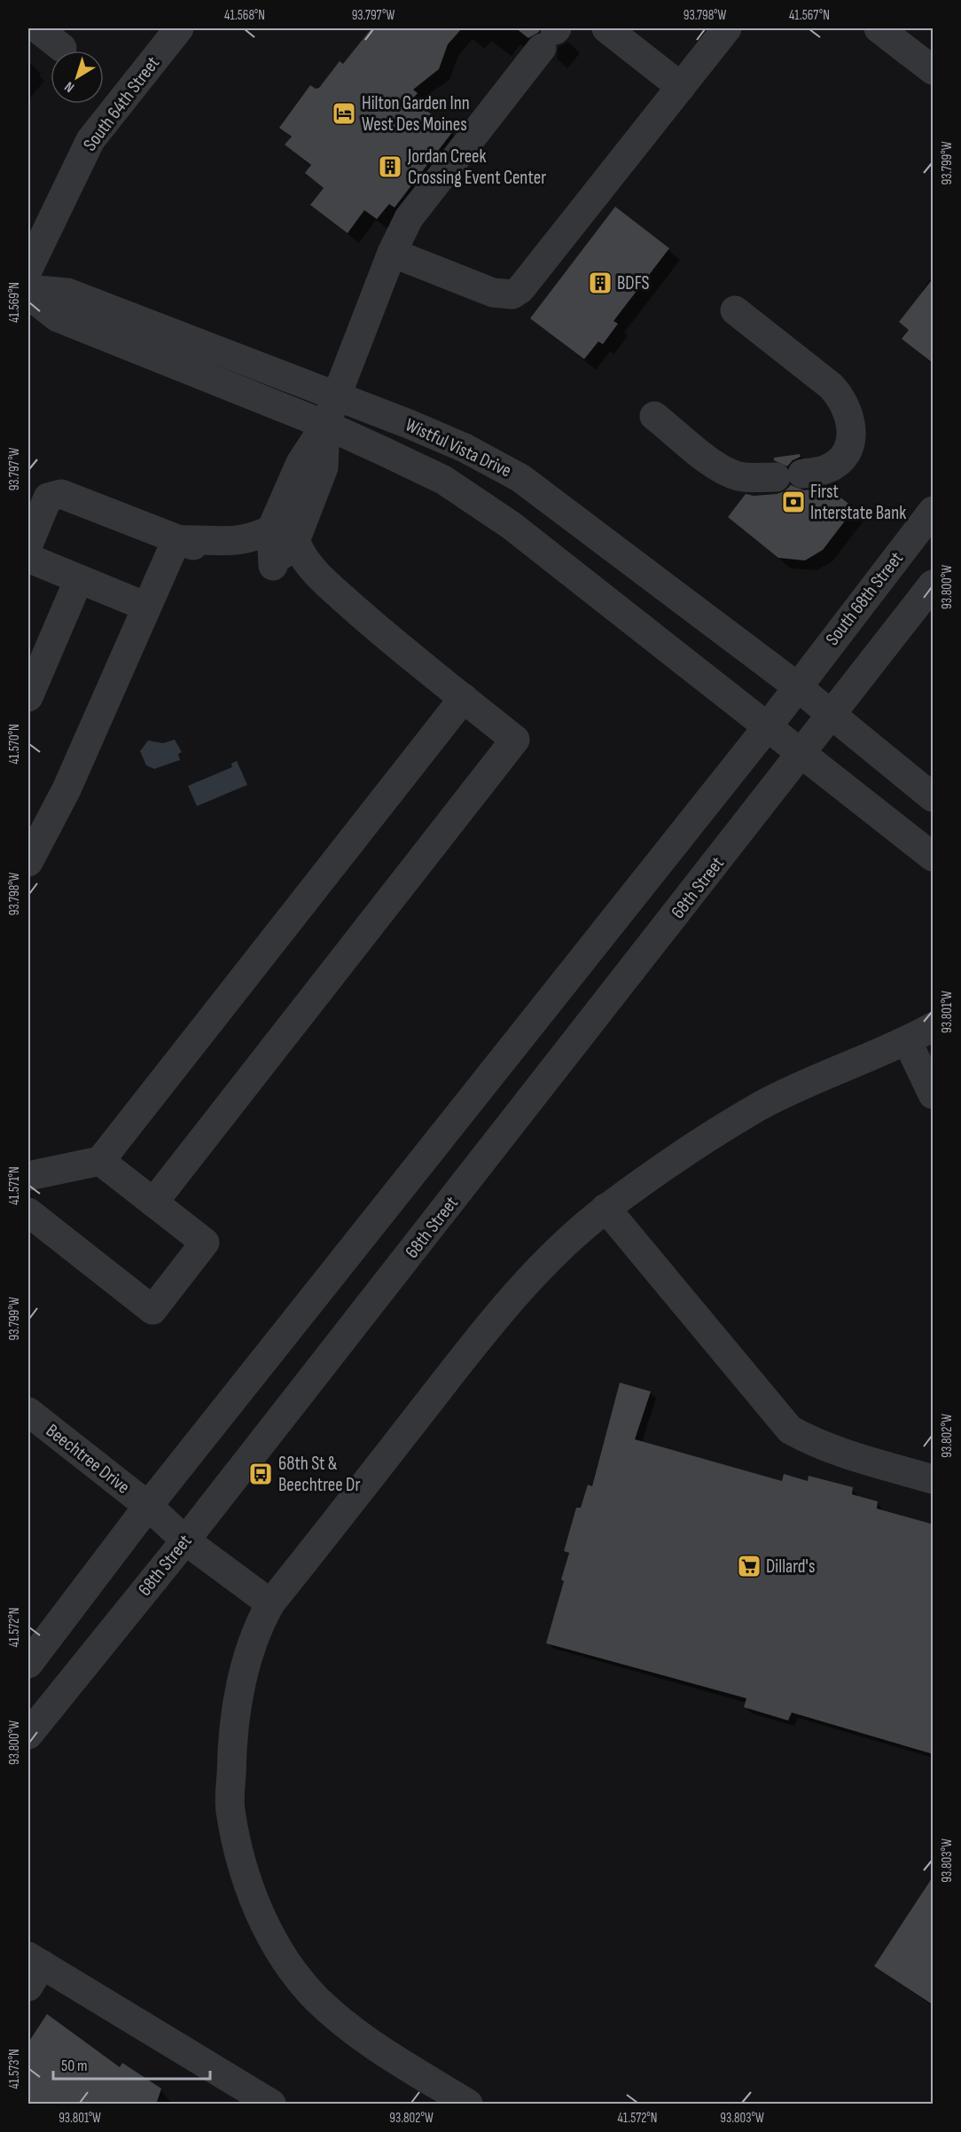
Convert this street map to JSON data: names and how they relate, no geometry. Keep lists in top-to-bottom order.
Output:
{
  "streets": {
    "street": [
      "South 64th Street",
      "Wistful Vista Drive",
      "South 68th Street",
      "68th Street",
      "Beechtree Drive"
    ]
  },
  "crossings": [
    ["Wistful Vista Drive", "South 68th Street"],
    ["Wistful Vista Drive", "68th Street"],
    ["68th Street", "Beechtree Drive"]
  ],
  "places": {
    "hotel": ["Hilton Garden Inn West Des Moines"],
    "building": ["Jordan Creek Crossing Event Center", "BDFS"],
    "bank": ["First Interstate Bank"],
    "bus stop": ["68th St & Beechtree Dr"],
    "supermarket": ["Dillard's"]
  },
  "scale_bar": "50 m",
  "north": "bottom left",
  "coordinates": [
    "41.568°N",
    "93.797°W",
    "93.798°W",
    "41.567°N",
    "93.799°W",
    "41.569°N",
    "93.800°W",
    "41.570°N",
    "93.801°W",
    "41.571°N",
    "93.802°W",
    "41.572°N",
    "93.803°W",
    "41.573°N"
  ]
}
